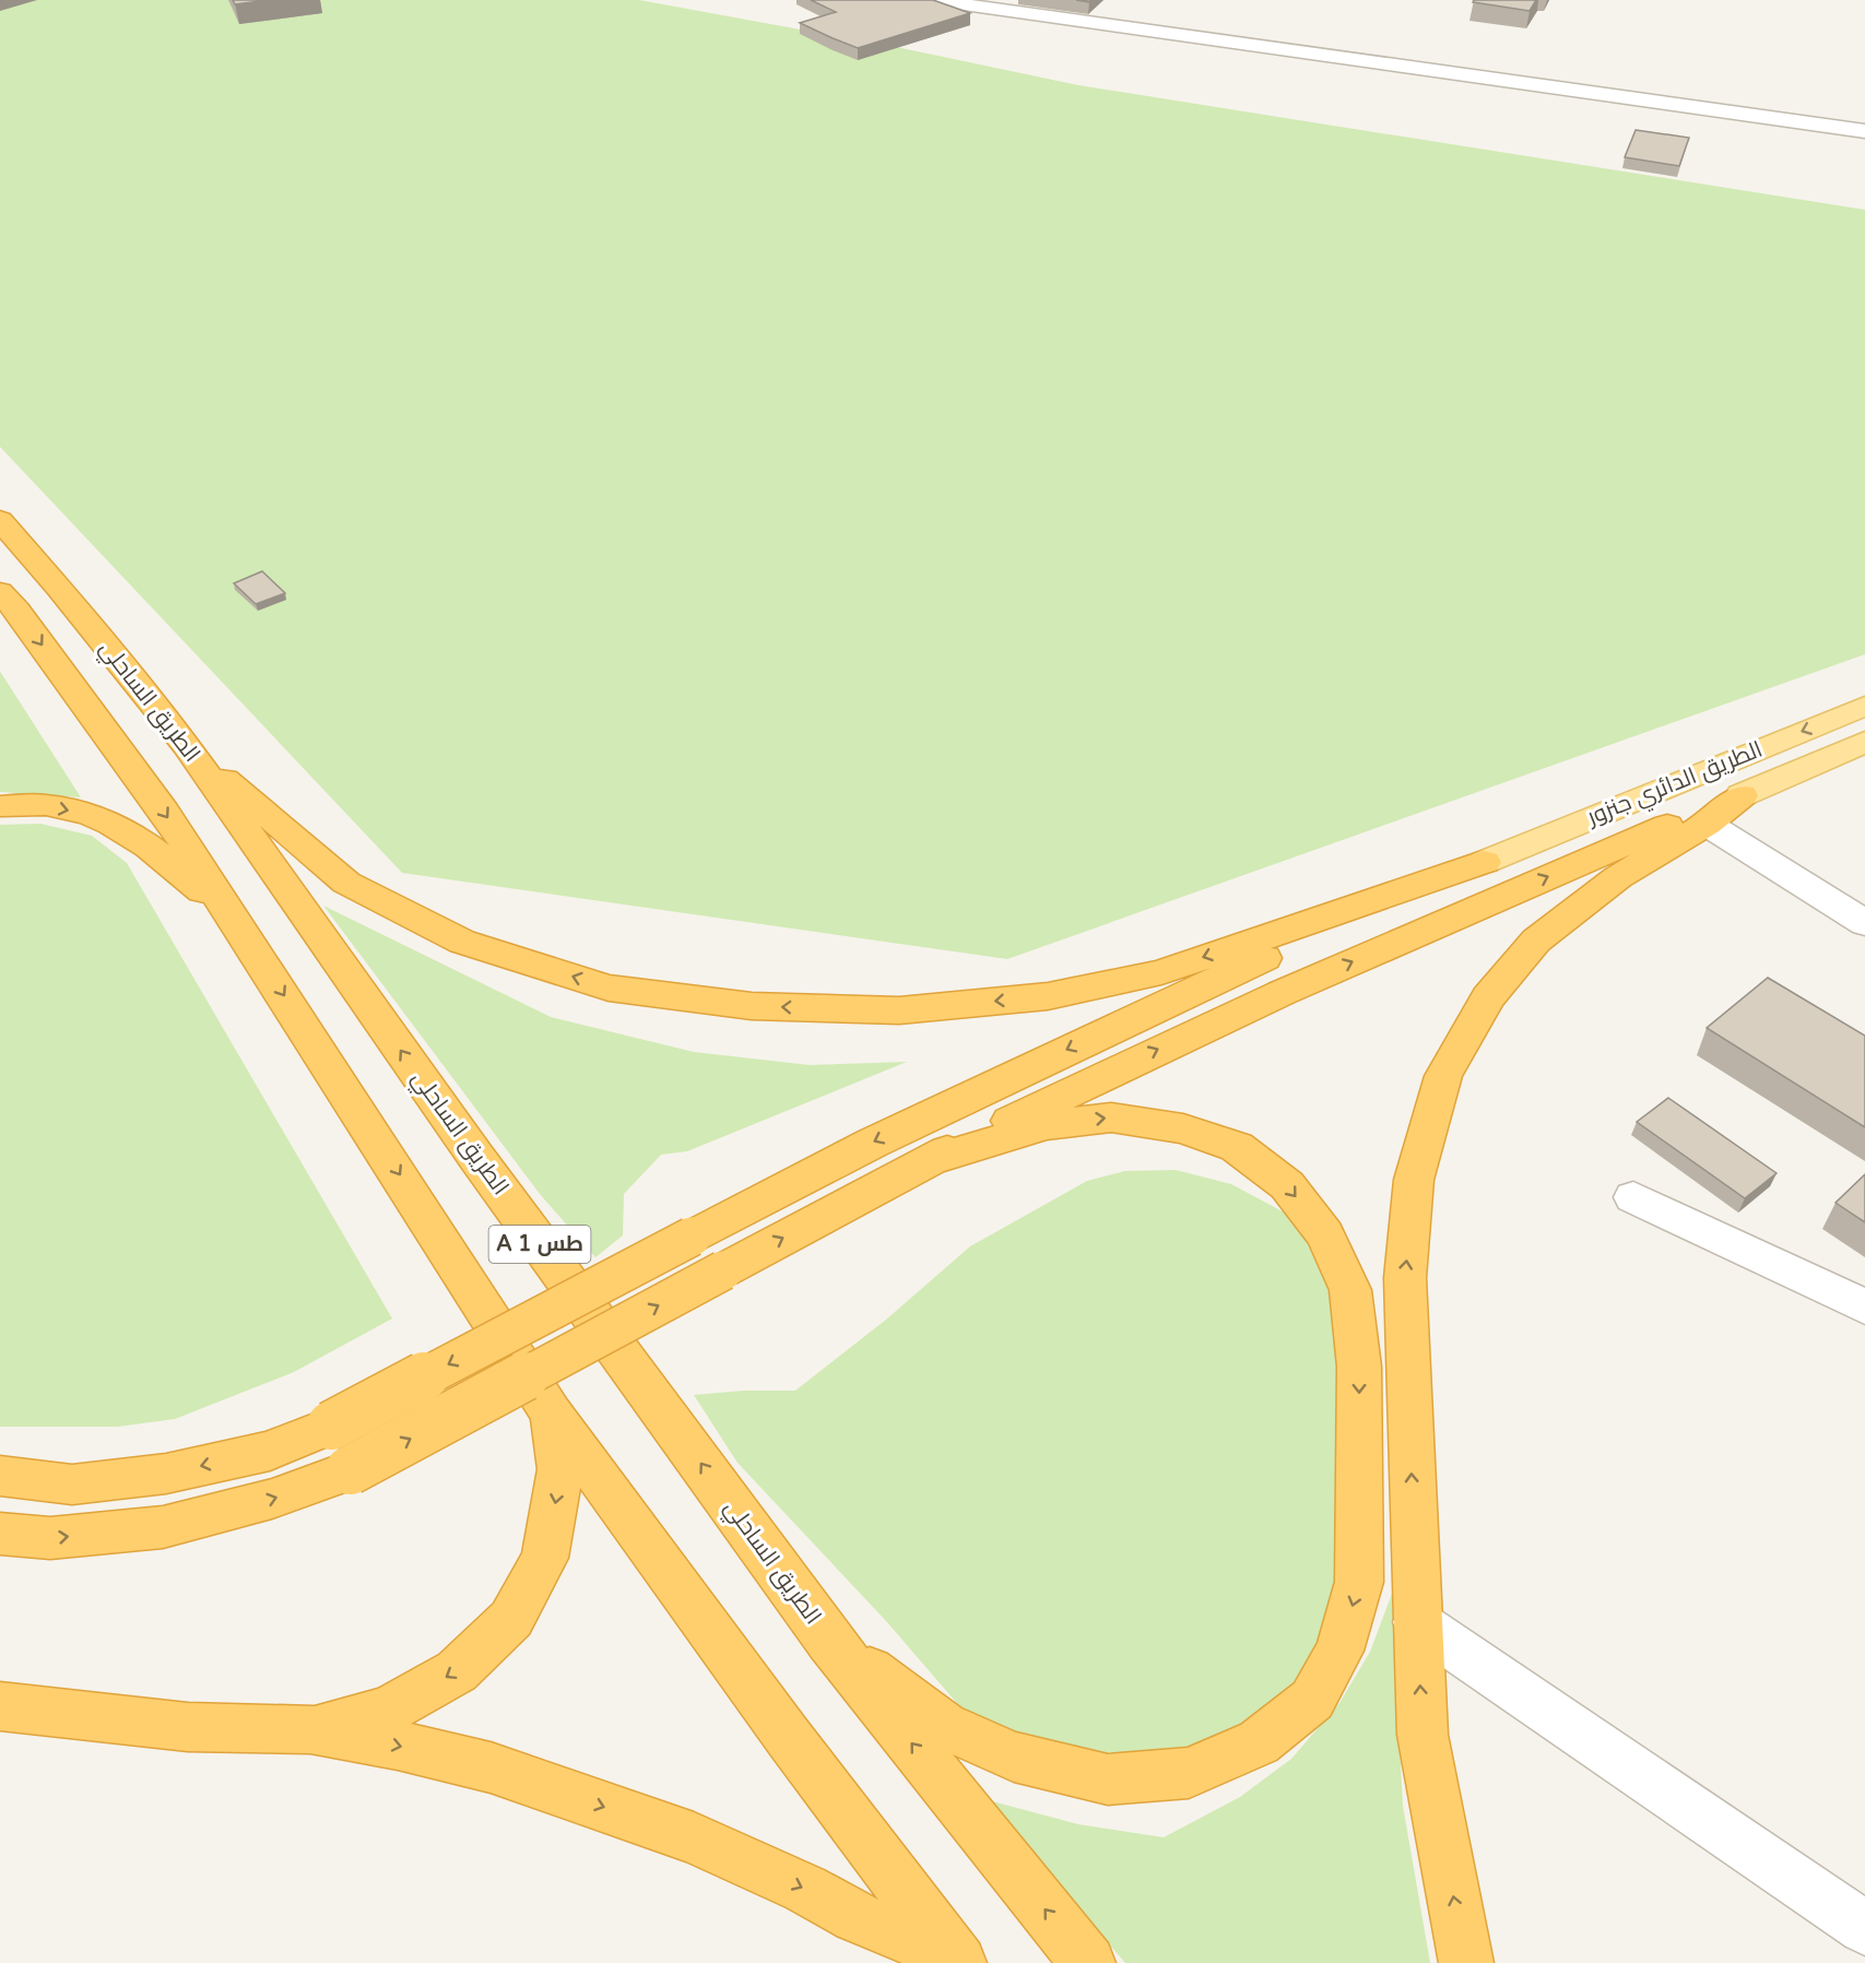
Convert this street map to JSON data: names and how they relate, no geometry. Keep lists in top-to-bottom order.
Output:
{
  "streets": {
    "highway": ["الطريق الساحلي", "A 1 طس"],
    "main road": ["الطريق الدائري جنزور"]
  }
}
